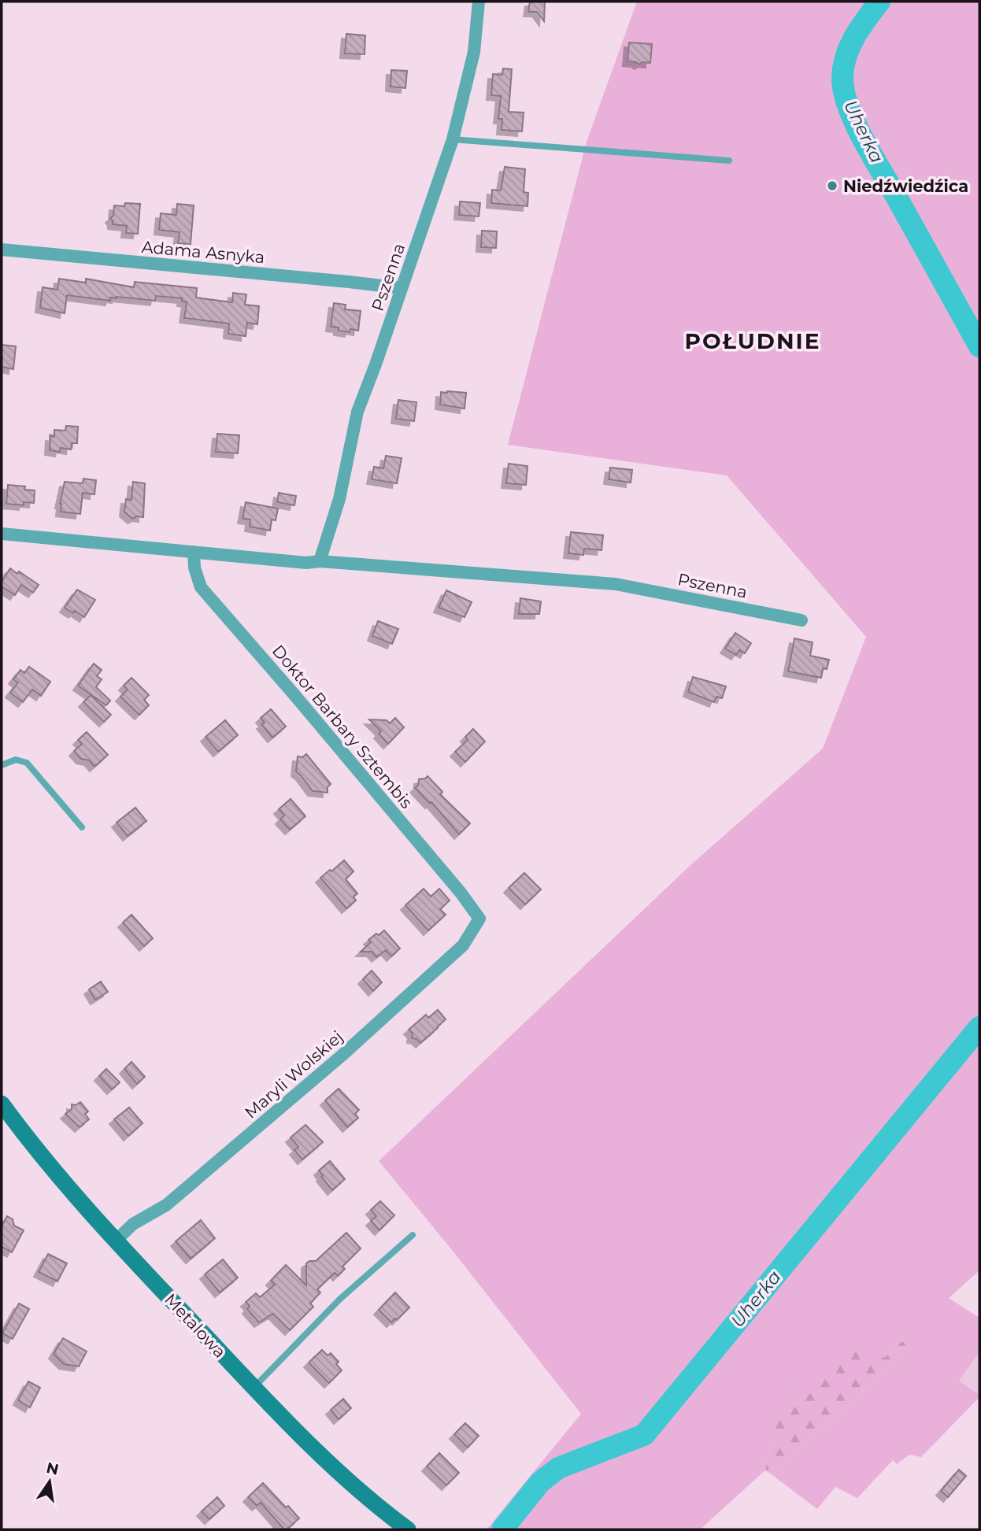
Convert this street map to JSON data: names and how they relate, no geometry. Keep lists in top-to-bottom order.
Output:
{
  "streets": {
    "street": [
      "Adama Asnyka",
      "Pszenna",
      "Doktor Barbary Sztembis",
      "Maryli Wolskiej",
      "Metalowa"
    ]
  },
  "crossings": [
    ["Adama Asnyka", "Pszenna"],
    ["Pszenna", "Doktor Barbary Sztembis"],
    ["Doktor Barbary Sztembis", "Maryli Wolskiej"],
    ["Maryli Wolskiej", "Metalowa"]
  ],
  "districts": ["POŁUDNIE"],
  "water": ["Uherka"],
  "places": ["Niedźwiedźica"],
  "north": "top"
}
